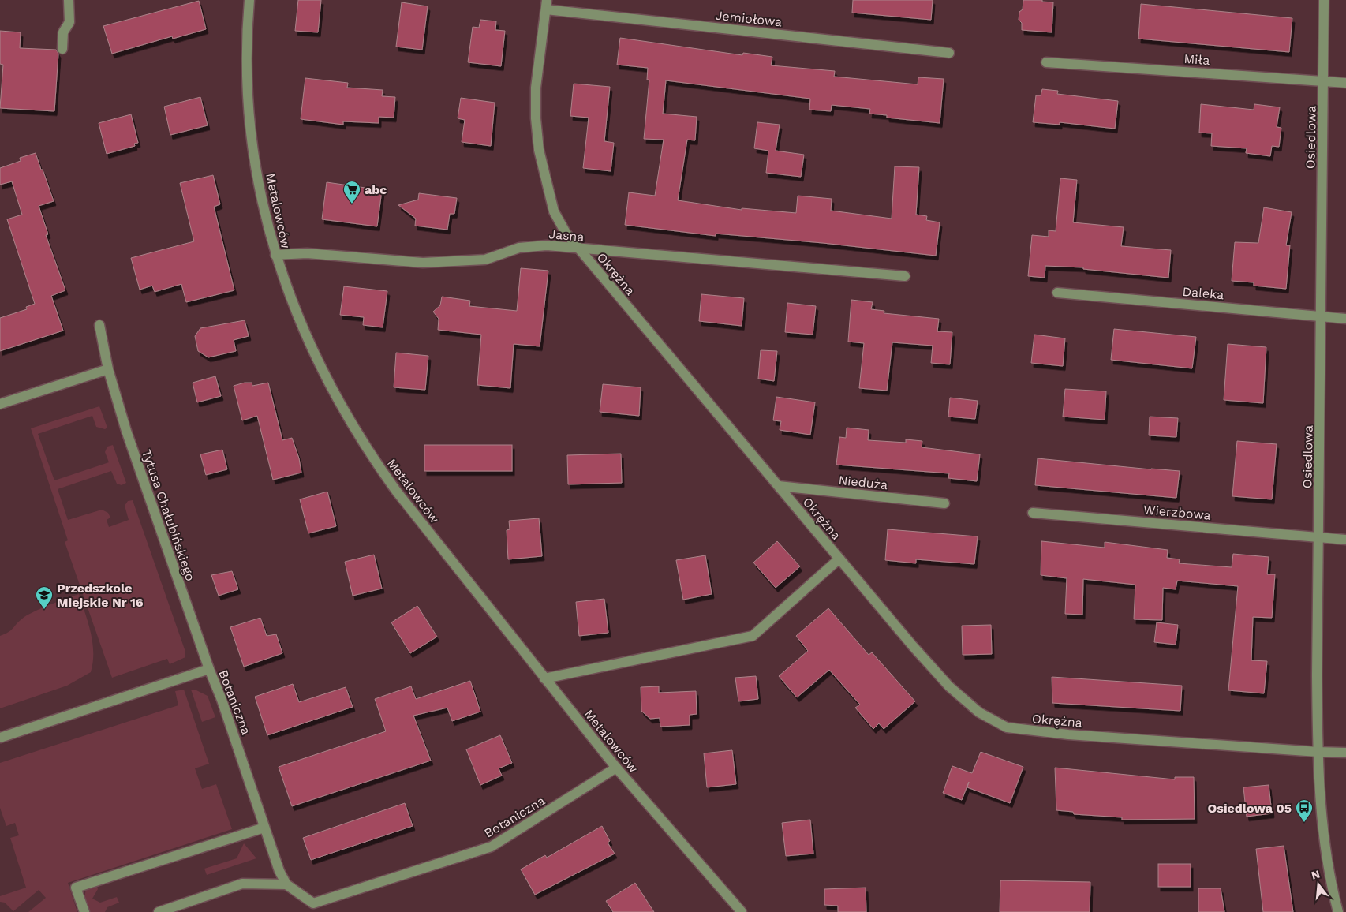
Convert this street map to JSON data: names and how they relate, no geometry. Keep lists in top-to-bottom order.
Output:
{
  "streets": {
    "street": [
      "Jemiołowa",
      "Miła",
      "Osiedlowa",
      "Metalowców",
      "Jasna",
      "Okrężna",
      "Daleka",
      "Nieduża",
      "Wierzbowa",
      "Tytusa Chałubińskiego",
      "Botaniczna"
    ]
  },
  "crossings": [
    ["Jemiołowa", "Okrężna"],
    ["Miła", "Osiedlowa"],
    ["Osiedlowa", "Okrężna"],
    ["Osiedlowa", "Daleka"],
    ["Osiedlowa", "Wierzbowa"],
    ["Metalowców", "Jasna"],
    ["Metalowców", "Botaniczna"],
    ["Jasna", "Okrężna"],
    ["Okrężna", "Nieduża"],
    ["Tytusa Chałubińskiego", "Botaniczna"]
  ],
  "places": {
    "supermarket": ["abc"],
    "school or university": ["Przedszkole Miejskie Nr 16"],
    "bus stop": ["Osiedlowa 05"]
  },
  "north": "top"
}
